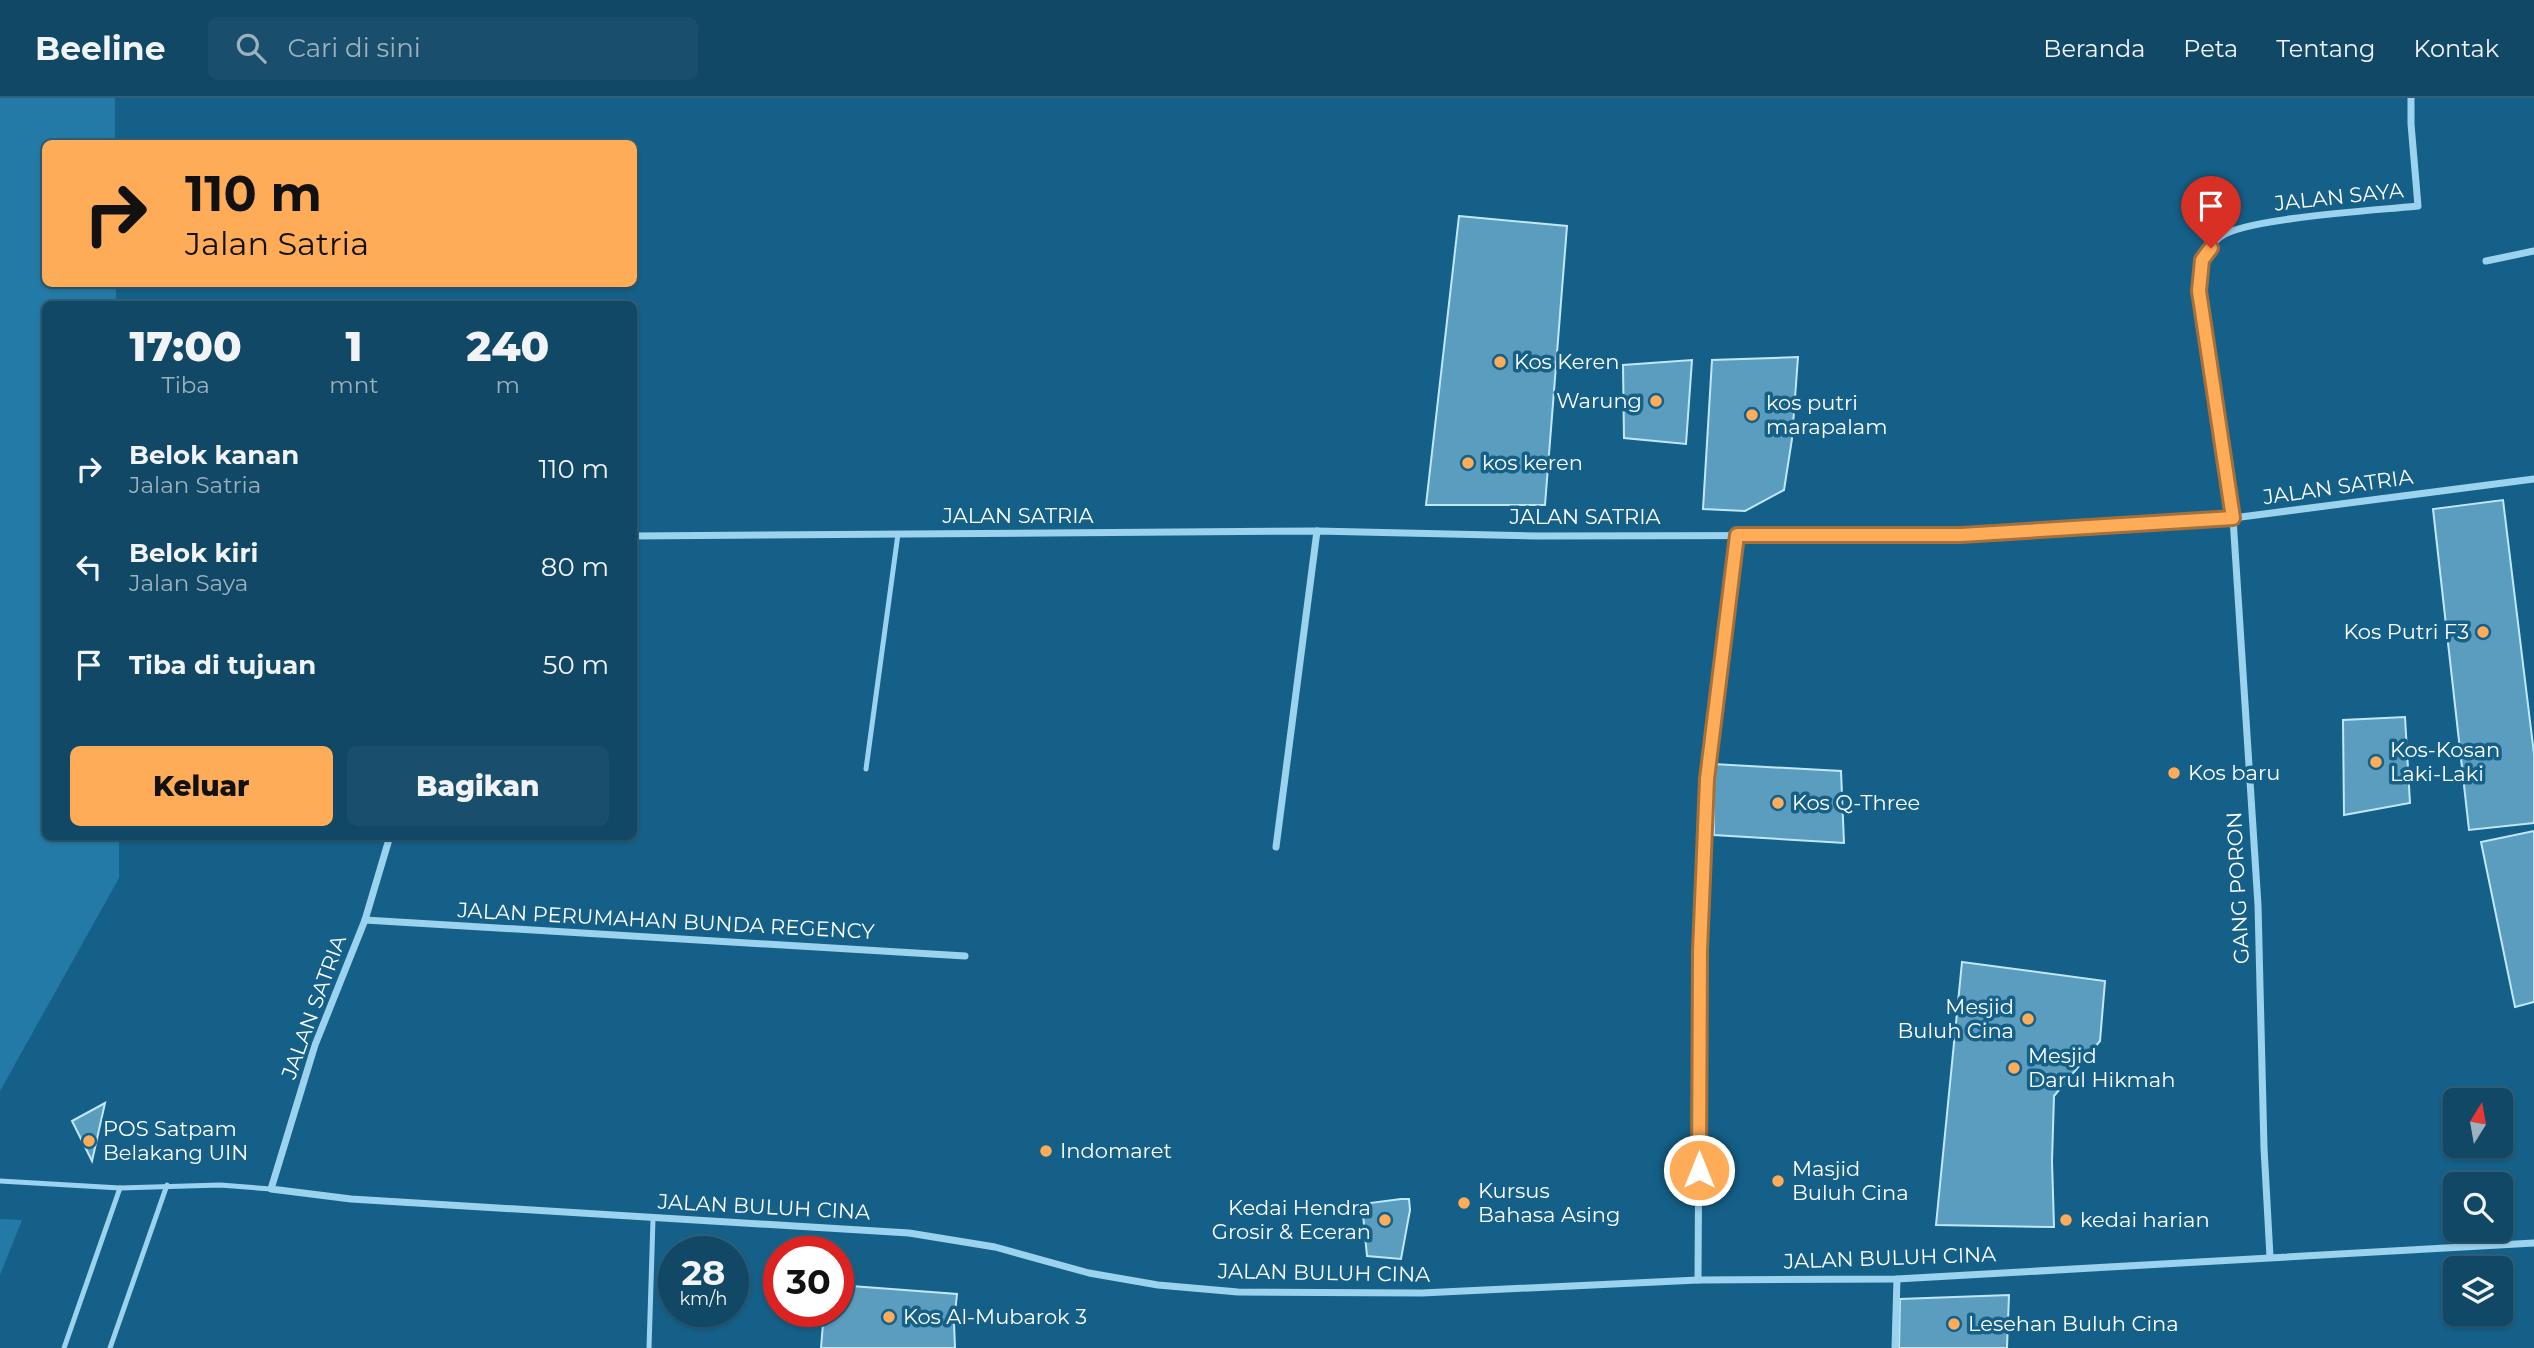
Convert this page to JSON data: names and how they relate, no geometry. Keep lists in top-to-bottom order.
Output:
{
  "streets": {
    "street": [
      "JALAN SAYA",
      "JALAN SATRIA",
      "GANG PORON",
      "JALAN PERUMAHAN BUNDA REGENCY",
      "JALAN BULUH CINA"
    ]
  },
  "crossings": [
    ["JALAN SAYA", "JALAN SATRIA"],
    ["JALAN SAYA", "GANG PORON"],
    ["JALAN SATRIA", "GANG PORON"],
    ["JALAN SATRIA", "JALAN PERUMAHAN BUNDA REGENCY"],
    ["JALAN SATRIA", "JALAN BULUH CINA"],
    ["GANG PORON", "JALAN BULUH CINA"]
  ],
  "places": [
    "Kos Keren",
    "Warung",
    "kos putri marapalam",
    "kos keren",
    "Kos Putri F3",
    "Kos-Kosan Laki-Laki",
    "Kos baru",
    "Kos Q-Three",
    "Mesjid Buluh Cina",
    "Mesjid Darul Hikmah",
    "POS Satpam Belakang UIN",
    "Indomaret",
    "Masjid Buluh Cina",
    "Kursus Bahasa Asing",
    "Kedai Hendra Grosir & Eceran",
    "kedai harian",
    "Kos Al-Mubarok 3",
    "Lesehan Buluh Cina"
  ],
  "north": "top",
  "page": {
    "header": "Beeline",
    "search": "Cari di sini",
    "nav": [
      "Beranda",
      "Peta",
      "Tentang",
      "Kontak"
    ],
    "turn": ["110 m", "Jalan Satria"],
    "eta": [
      "17:00",
      "Tiba",
      "1",
      "mnt",
      "240",
      "m"
    ],
    "list": [
      {
        "name": "Belok kanan",
        "note": "Jalan Satria",
        "value": "110 m"
      },
      {
        "name": "Belok kiri",
        "note": "Jalan Saya",
        "value": "80 m"
      },
      {
        "name": "Tiba di tujuan",
        "value": "50 m"
      }
    ],
    "buttons": ["Keluar", "Bagikan"],
    "speed": "28 km/h",
    "limit": "30"
  }
}
